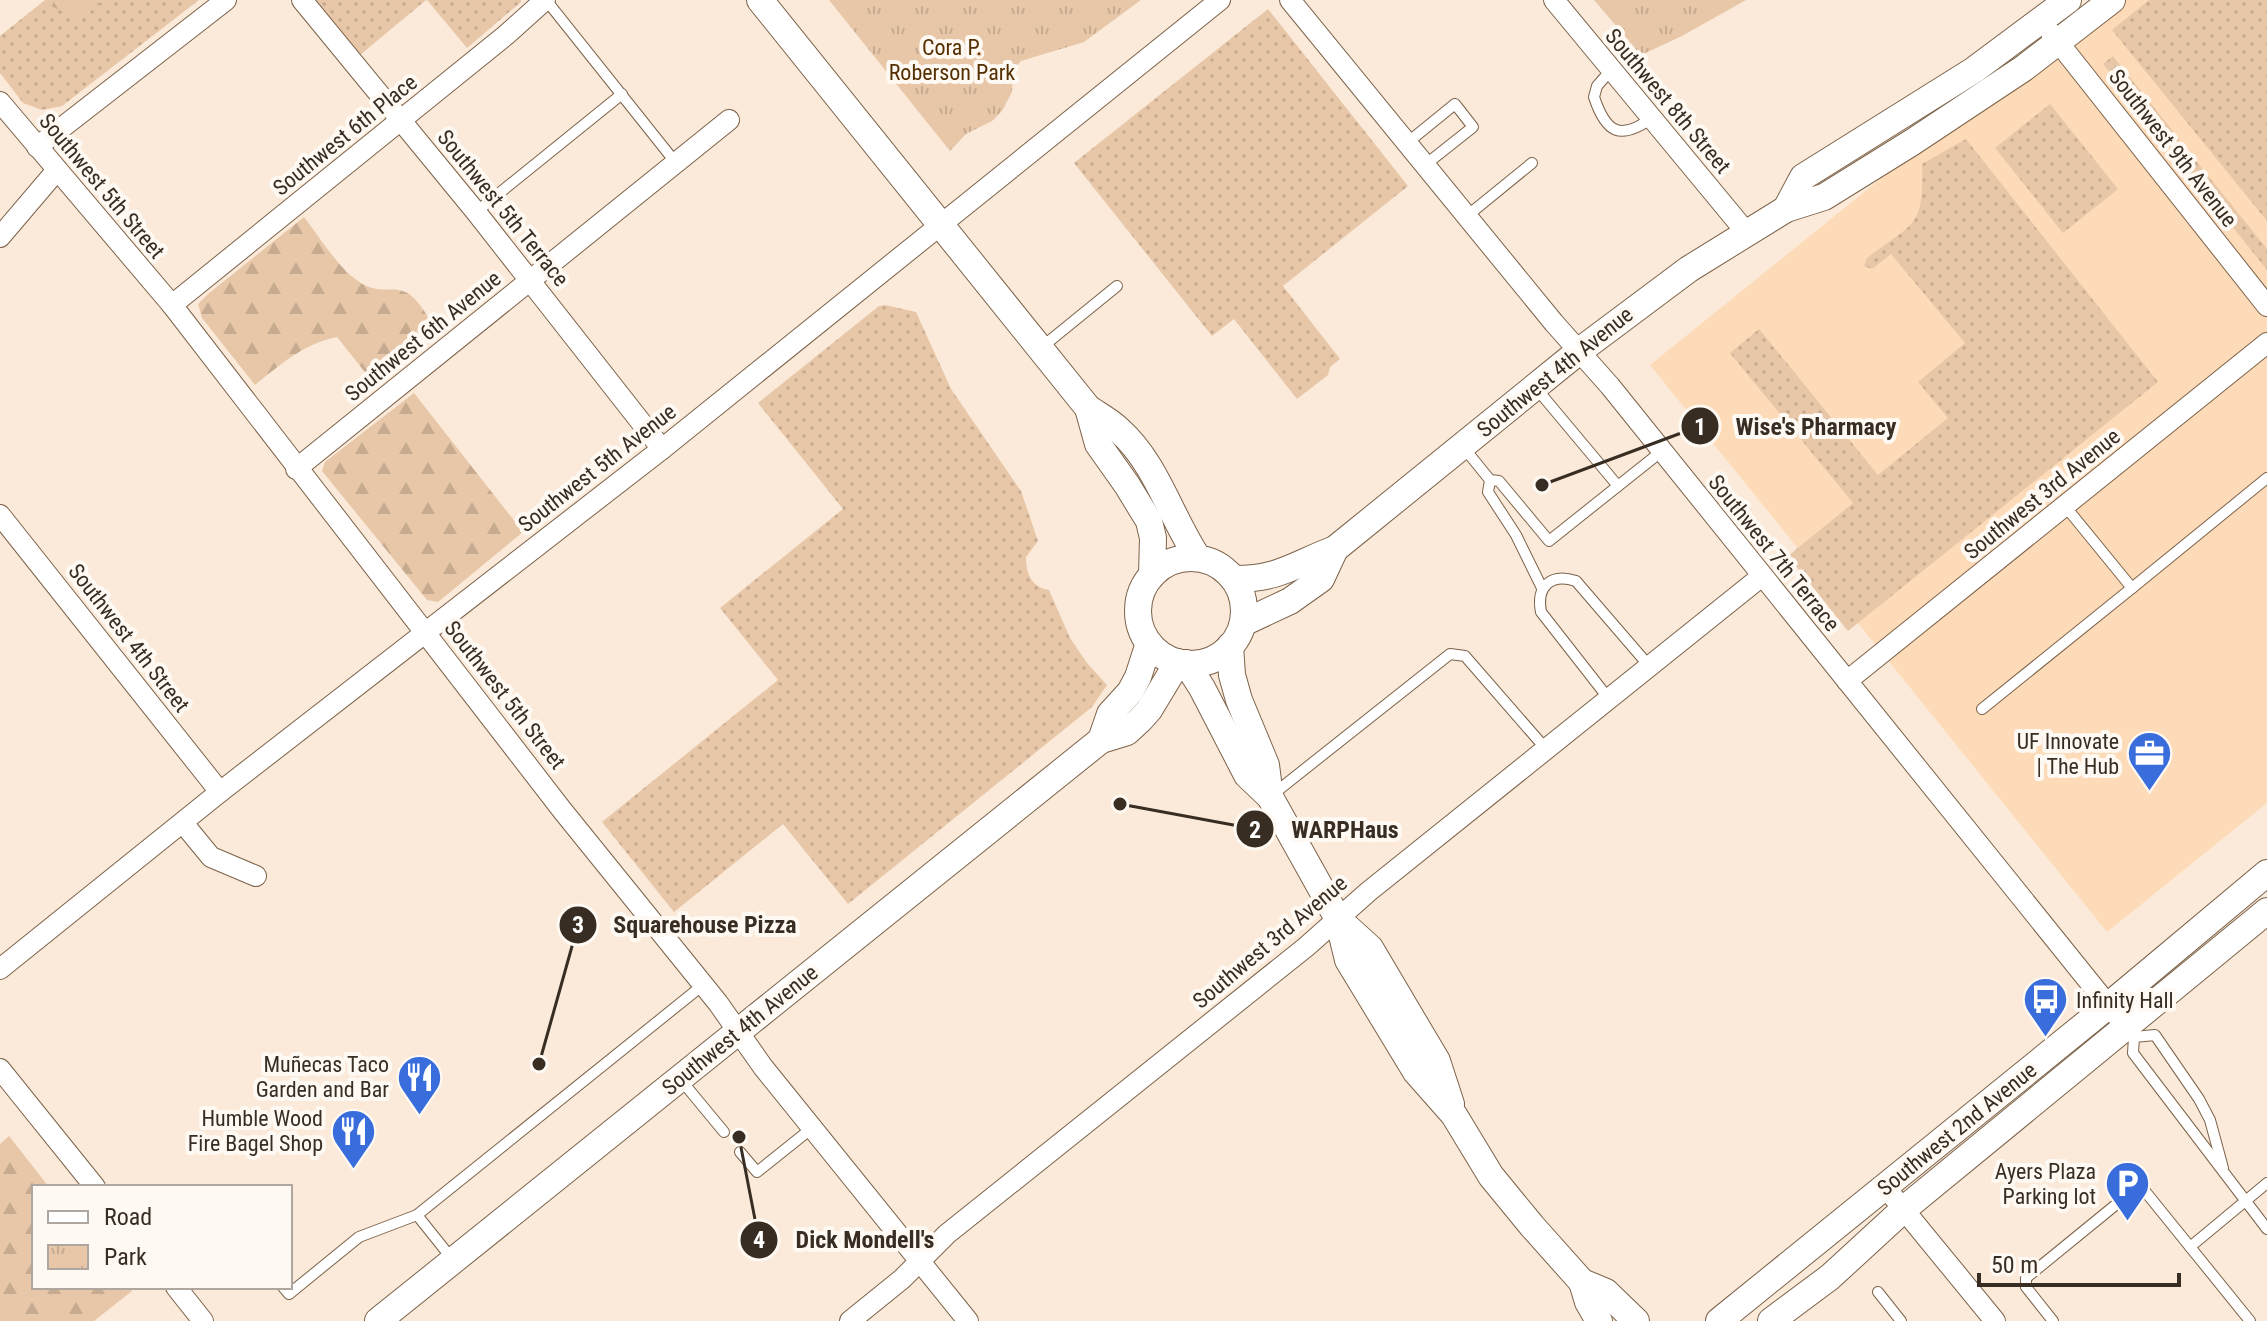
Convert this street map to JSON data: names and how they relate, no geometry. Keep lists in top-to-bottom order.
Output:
{
  "streets": {
    "street": [
      "Southwest 8th Street",
      "Southwest 6th Place",
      "Southwest 9th Avenue",
      "Southwest 5th Street",
      "Southwest 5th Terrace",
      "Southwest 6th Avenue",
      "Southwest 4th Avenue",
      "Southwest 5th Avenue",
      "Southwest 3rd Avenue",
      "Southwest 7th Terrace",
      "Southwest 4th Street",
      "Southwest 2nd Avenue"
    ]
  },
  "crossings": [
    ["Southwest 8th Street", "Southwest 4th Avenue"],
    ["Southwest 6th Place", "Southwest 5th Street"],
    ["Southwest 6th Place", "Southwest 5th Terrace"],
    ["Southwest 9th Avenue", "Southwest 4th Avenue"],
    ["Southwest 5th Street", "Southwest 6th Avenue"],
    ["Southwest 5th Street", "Southwest 4th Avenue"],
    ["Southwest 5th Street", "Southwest 5th Avenue"],
    ["Southwest 5th Street", "Southwest 3rd Avenue"],
    ["Southwest 5th Terrace", "Southwest 6th Avenue"],
    ["Southwest 5th Terrace", "Southwest 5th Avenue"],
    ["Southwest 4th Avenue", "Southwest 7th Terrace"],
    ["Southwest 5th Avenue", "Southwest 4th Street"],
    ["Southwest 3rd Avenue", "Southwest 7th Terrace"],
    ["Southwest 7th Terrace", "Southwest 2nd Avenue"]
  ],
  "parks": ["Cora P. Roberson Park"],
  "places": {
    "other": [
      "Wise's Pharmacy",
      "WARPHaus",
      "Squarehouse Pizza",
      "Dick Mondell's"
    ],
    "office": ["UF Innovate | The Hub"],
    "bus stop": ["Infinity Hall"],
    "restaurant": ["Muñecas Taco Garden and Bar", "Humble Wood Fire Bagel Shop"],
    "parking": ["Ayers Plaza Parking lot"]
  },
  "legend": ["Road", "Park"],
  "scale_bar": "50 m"
}
